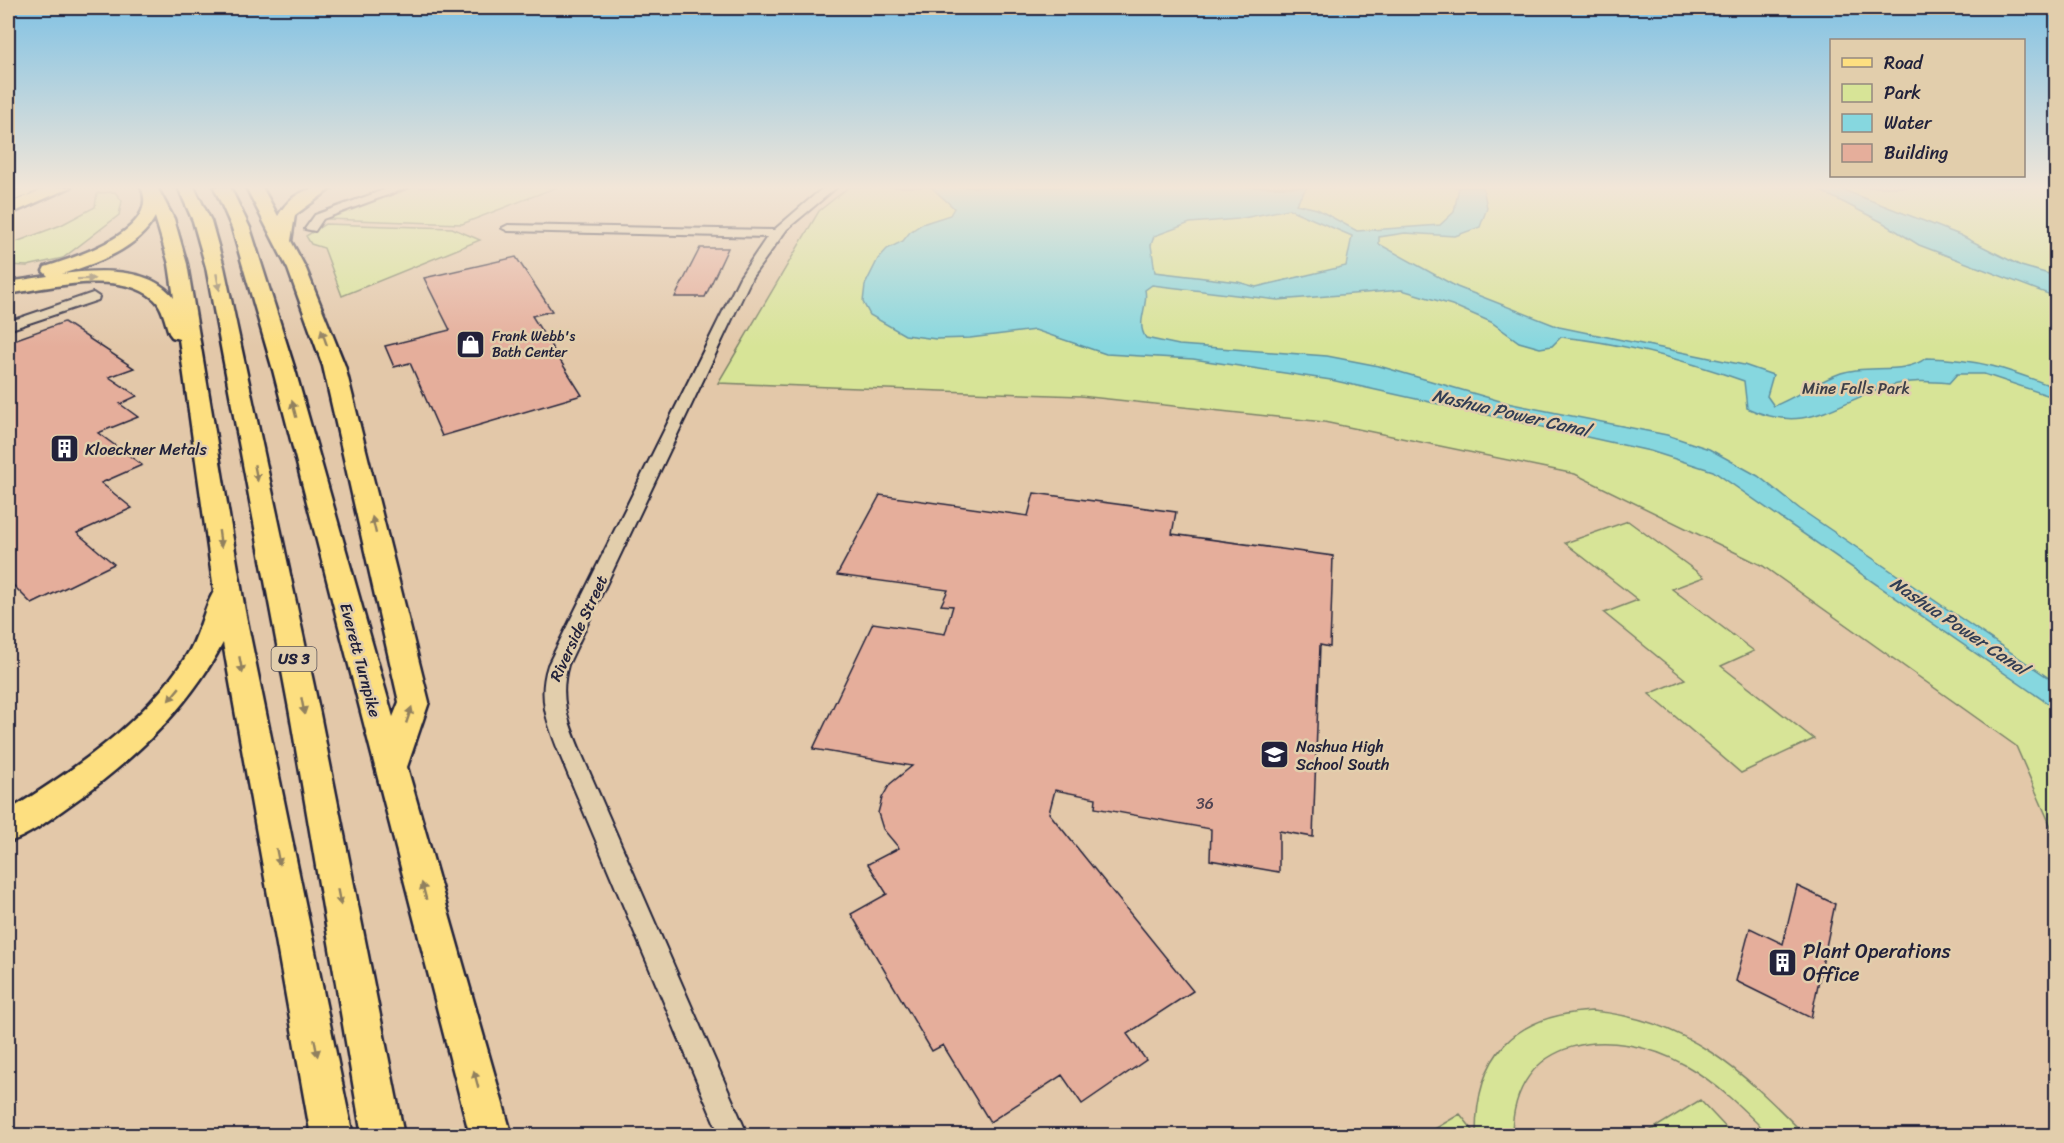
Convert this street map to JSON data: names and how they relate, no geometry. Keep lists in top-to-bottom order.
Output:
{
  "streets": {
    "highway": ["US 3", "Everett Turnpike"],
    "street": ["Riverside Street"]
  },
  "water": ["Nashua Power Canal"],
  "parks": ["Mine Falls Park"],
  "places": {
    "shop": ["Frank Webb's Bath Center"],
    "building": ["Kloeckner Metals", "Plant Operations Office"],
    "school or university": ["Nashua High School South"]
  },
  "house_numbers": ["36"],
  "legend": [
    "Road",
    "Park",
    "Water",
    "Building"
  ]
}
